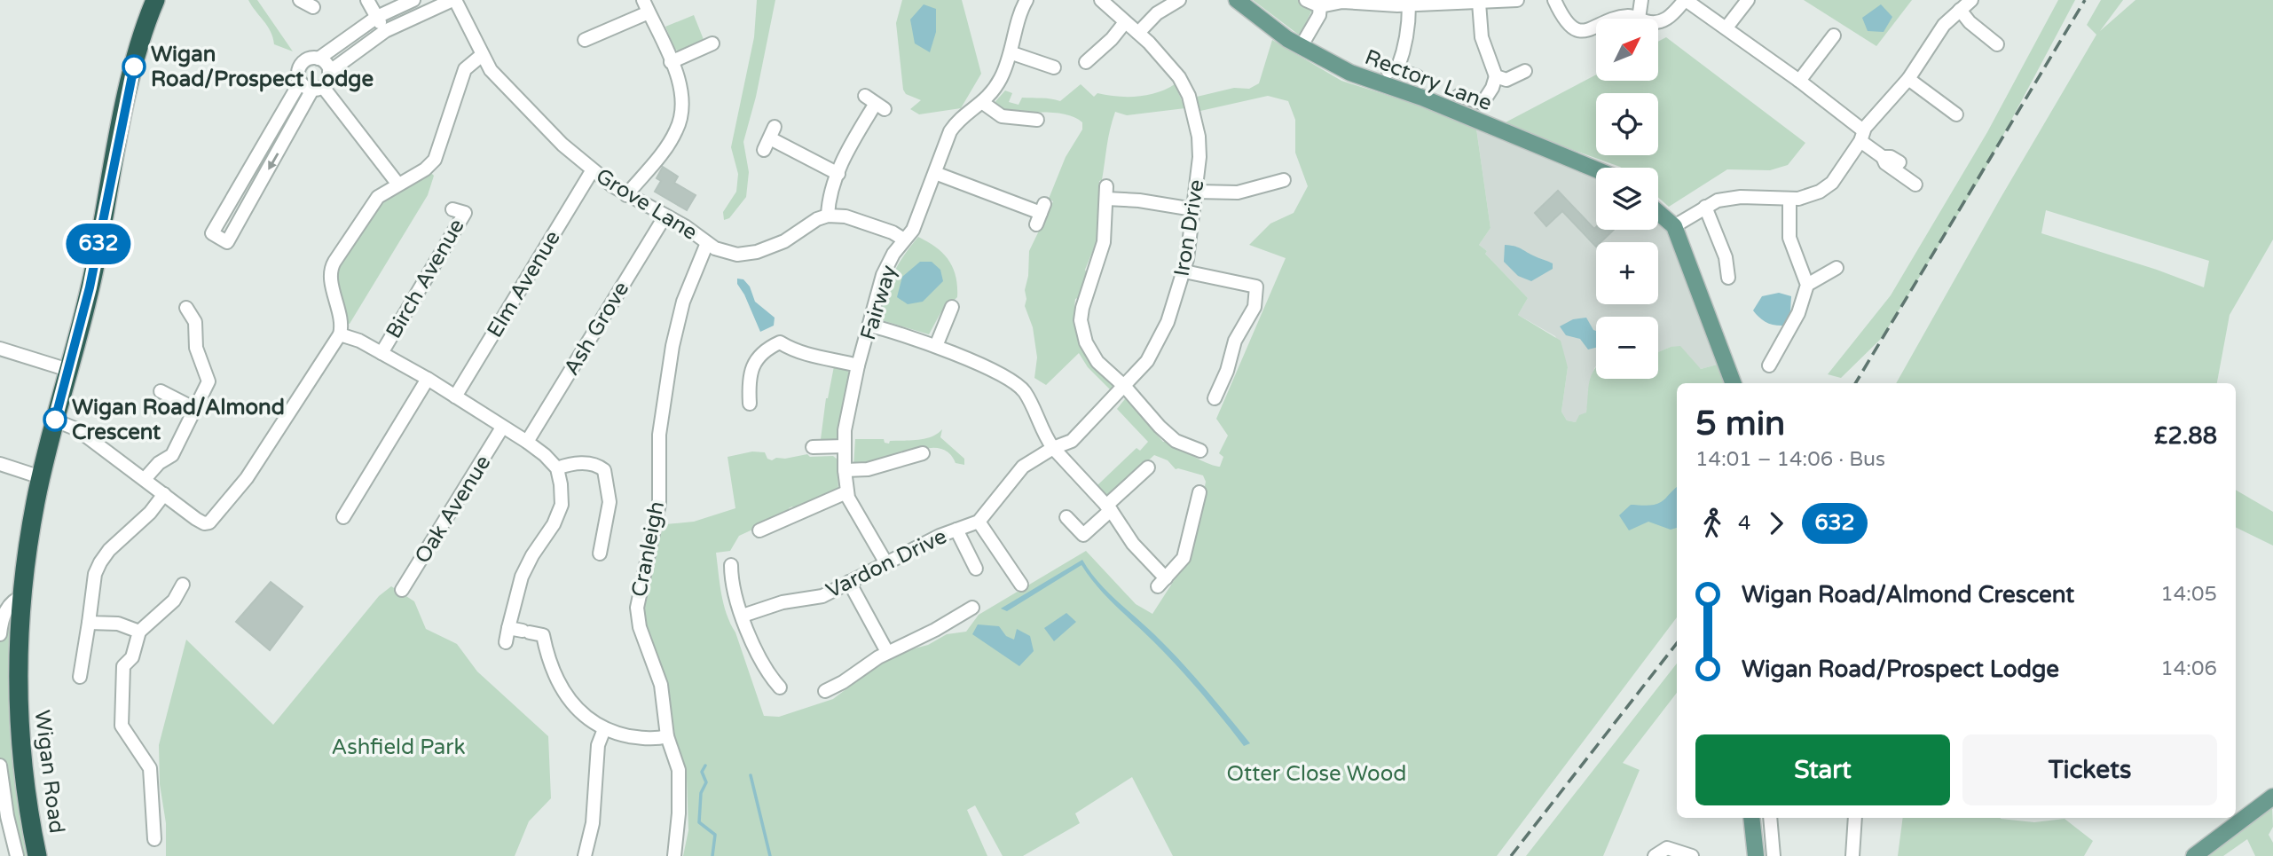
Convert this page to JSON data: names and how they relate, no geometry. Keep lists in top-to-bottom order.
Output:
{
  "streets": {
    "highway": ["Wigan Road"],
    "main road": ["Rectory Lane"],
    "street": [
      "Grove Lane",
      "Iron Drive",
      "Birch Avenue",
      "Elm Avenue",
      "Fairway",
      "Ash Grove",
      "Oak Avenue",
      "Cranleigh",
      "Vardon Drive"
    ]
  },
  "crossings": [
    ["Grove Lane", "Elm Avenue"],
    ["Grove Lane", "Ash Grove"],
    ["Grove Lane", "Cranleigh"],
    ["Fairway", "Vardon Drive"]
  ],
  "parks": ["Ashfield Park", "Otter Close Wood"],
  "places": ["Wigan Road/Prospect Lodge", "Wigan Road/Almond Crescent"],
  "lines": ["bus line 632"],
  "north": "top right",
  "page": {
    "on_map": "632",
    "map_buttons": ["+", "−"],
    "heading": ["5 min", "14:01 – 14:06 · Bus", "£2.88"],
    "legs": ["4", "632"],
    "list": [
      {
        "name": "Wigan Road/Almond Crescent",
        "value": "14:05"
      },
      {
        "name": "Wigan Road/Prospect Lodge",
        "value": "14:06"
      }
    ],
    "buttons": ["Start", "Tickets"]
  }
}
